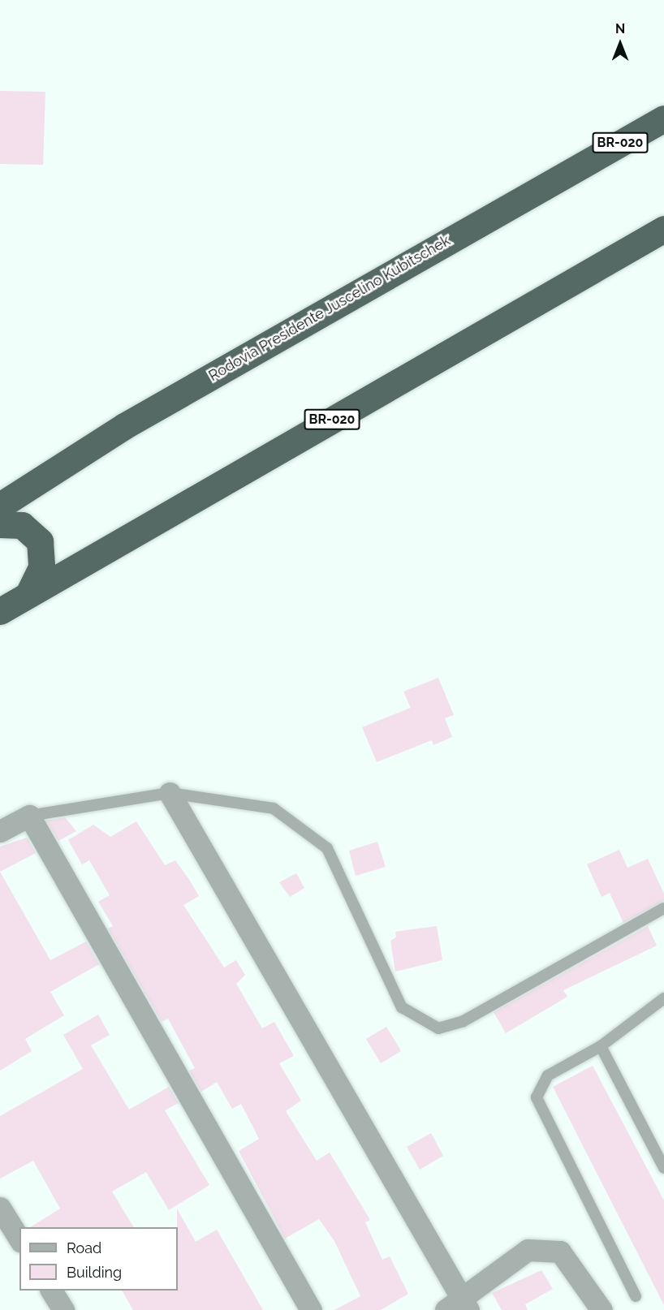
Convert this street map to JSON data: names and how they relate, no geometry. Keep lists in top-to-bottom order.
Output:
{
  "streets": {
    "highway": ["BR-020", "Rodovia Presidente Juscelino Kubitschek"]
  },
  "legend": ["Road", "Building"],
  "north": "top"
}
